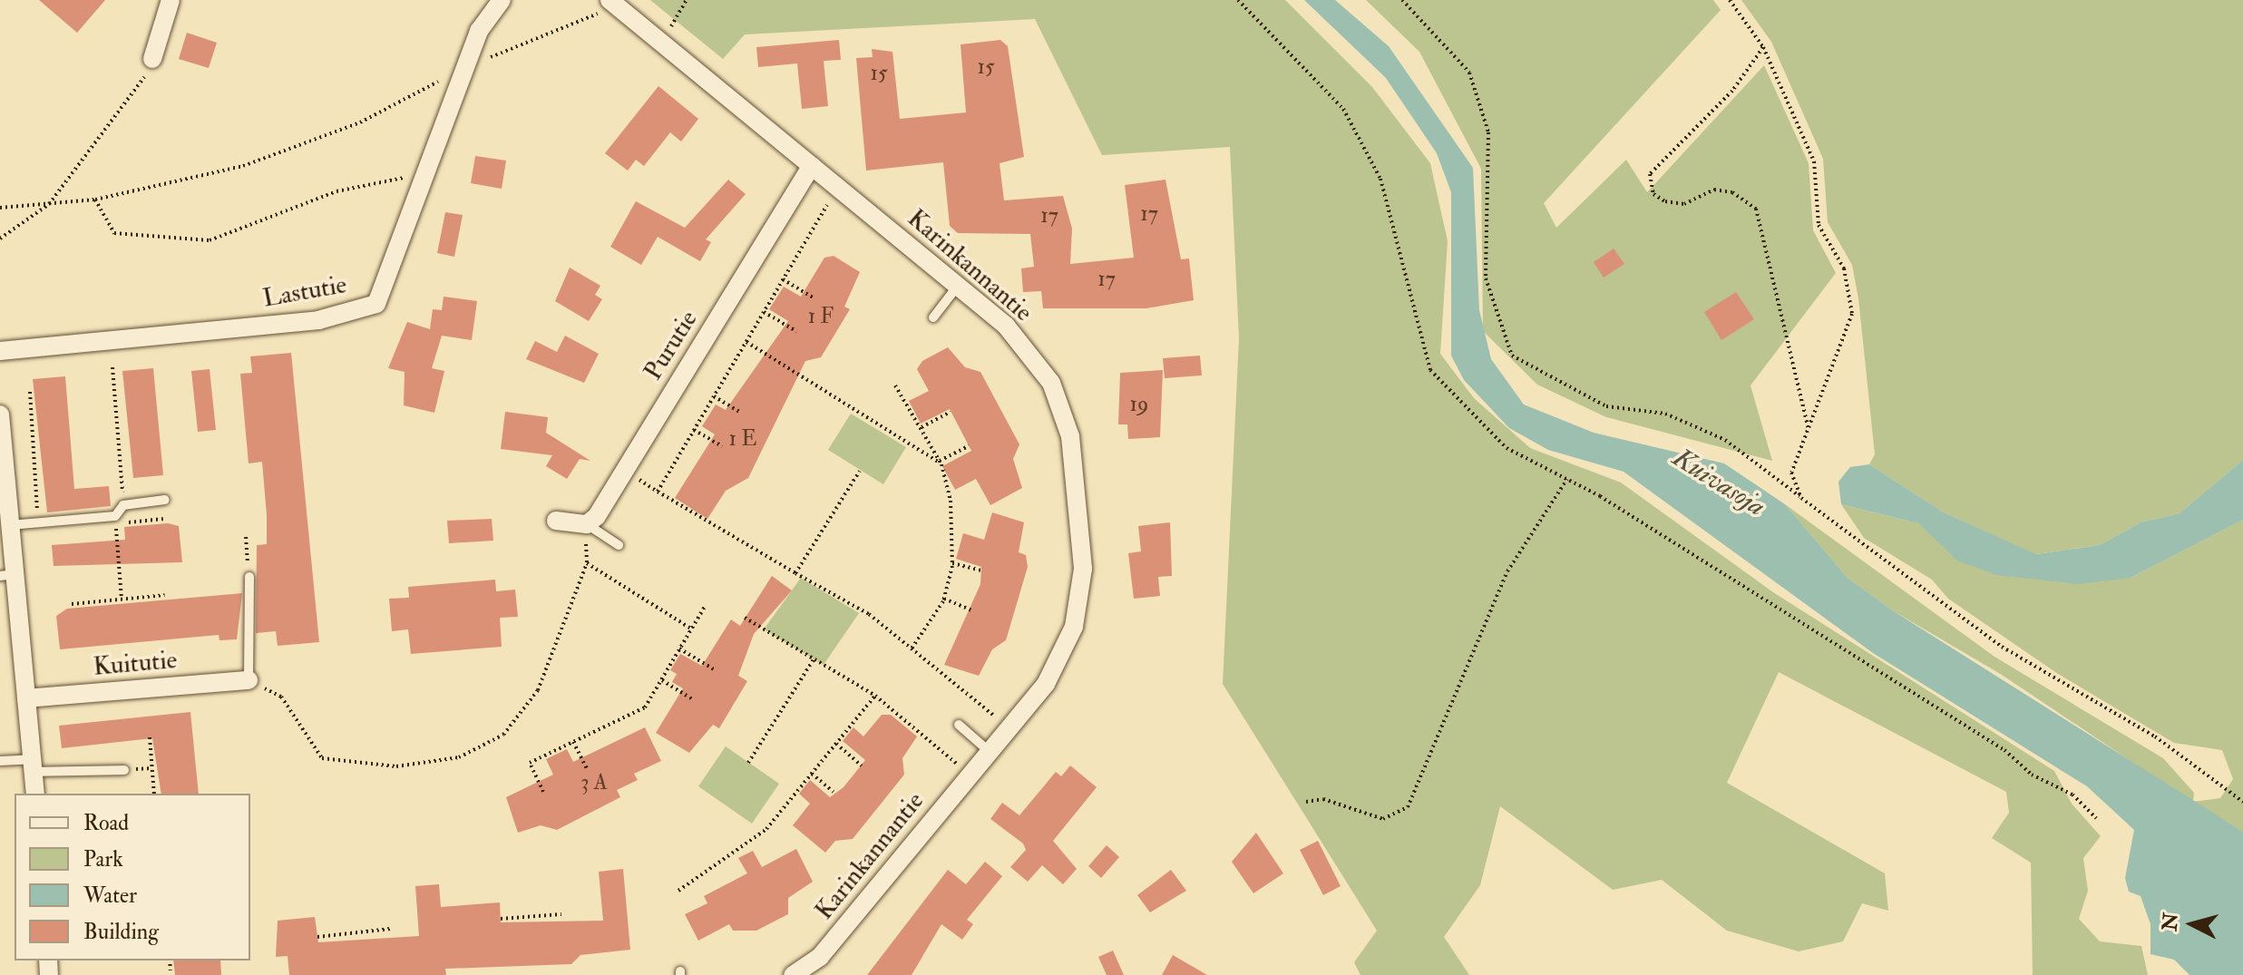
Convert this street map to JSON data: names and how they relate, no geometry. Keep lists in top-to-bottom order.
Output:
{
  "streets": {
    "street": [
      "Karinkannantie",
      "Lastutie",
      "Purutie",
      "Kuitutie"
    ]
  },
  "crossings": [
    ["Karinkannantie", "Purutie"]
  ],
  "water": ["Kuivasoja"],
  "house_numbers": [
    "15",
    "15",
    "17",
    "17",
    "17",
    "1 F",
    "19",
    "1 E",
    "3 A"
  ],
  "legend": [
    "Road",
    "Park",
    "Water",
    "Building"
  ],
  "north": "left"
}
